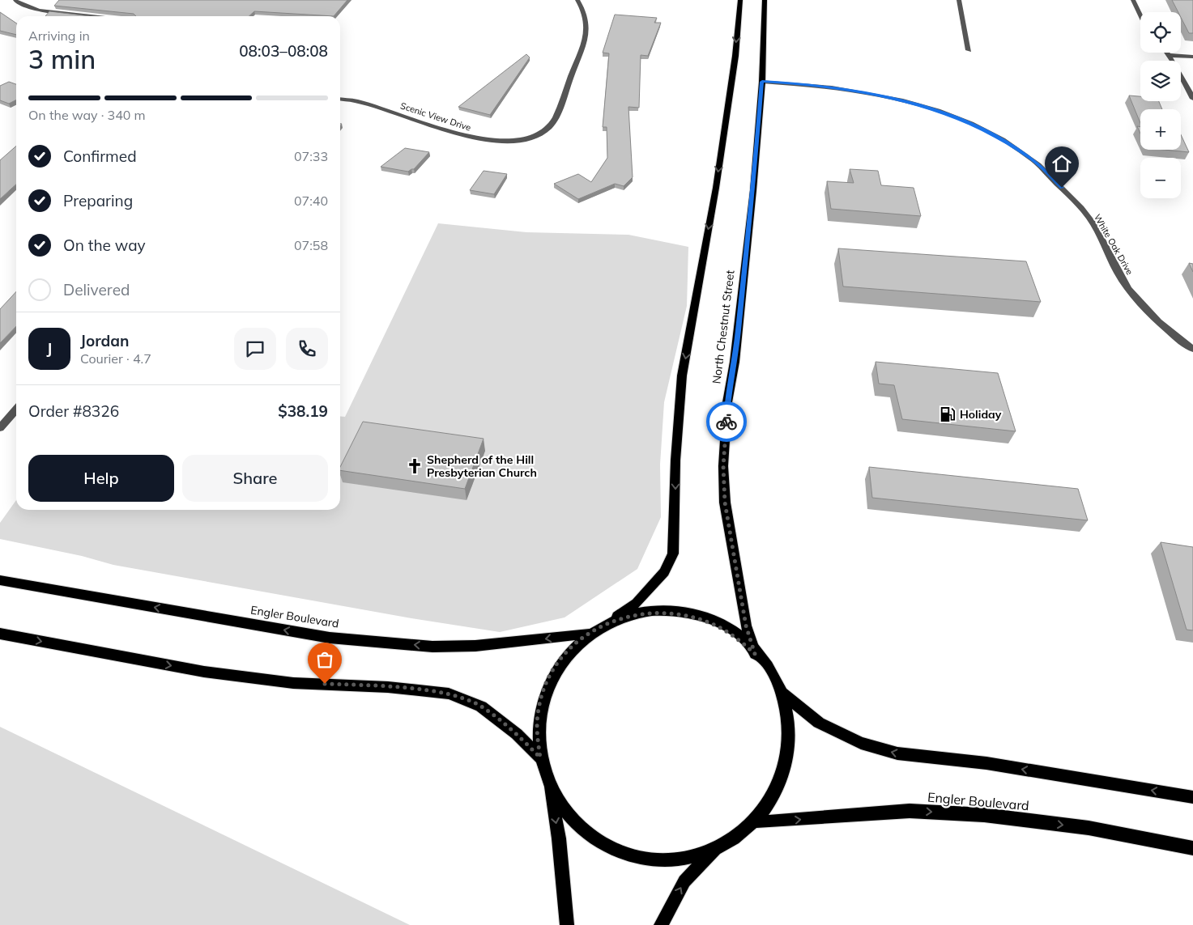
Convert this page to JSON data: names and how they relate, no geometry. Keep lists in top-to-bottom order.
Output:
{
  "streets": {
    "main road": ["North Chestnut Street", "Engler Boulevard"],
    "street": ["Scenic View Drive", "White Oak Drive"]
  },
  "crossings": [
    ["White Oak Drive", "North Chestnut Street"]
  ],
  "places": {
    "fuel station": ["Holiday"],
    "church": ["Shepherd of the Hill Presbyterian Church"]
  },
  "page": {
    "map_buttons": ["+", "−"],
    "heading": ["3 min", "Arriving in", "08:03–08:08"],
    "panel": [
      "Jordan",
      "Courier · 4.7",
      "Order #8326",
      "$38.19"
    ],
    "bar": "On the way · 340 m",
    "list": [
      ["Confirmed", "07:33"],
      ["Preparing", "07:40"],
      ["On the way", "07:58"],
      "Delivered"
    ],
    "round": "J",
    "buttons": ["Help", "Share"]
  }
}
